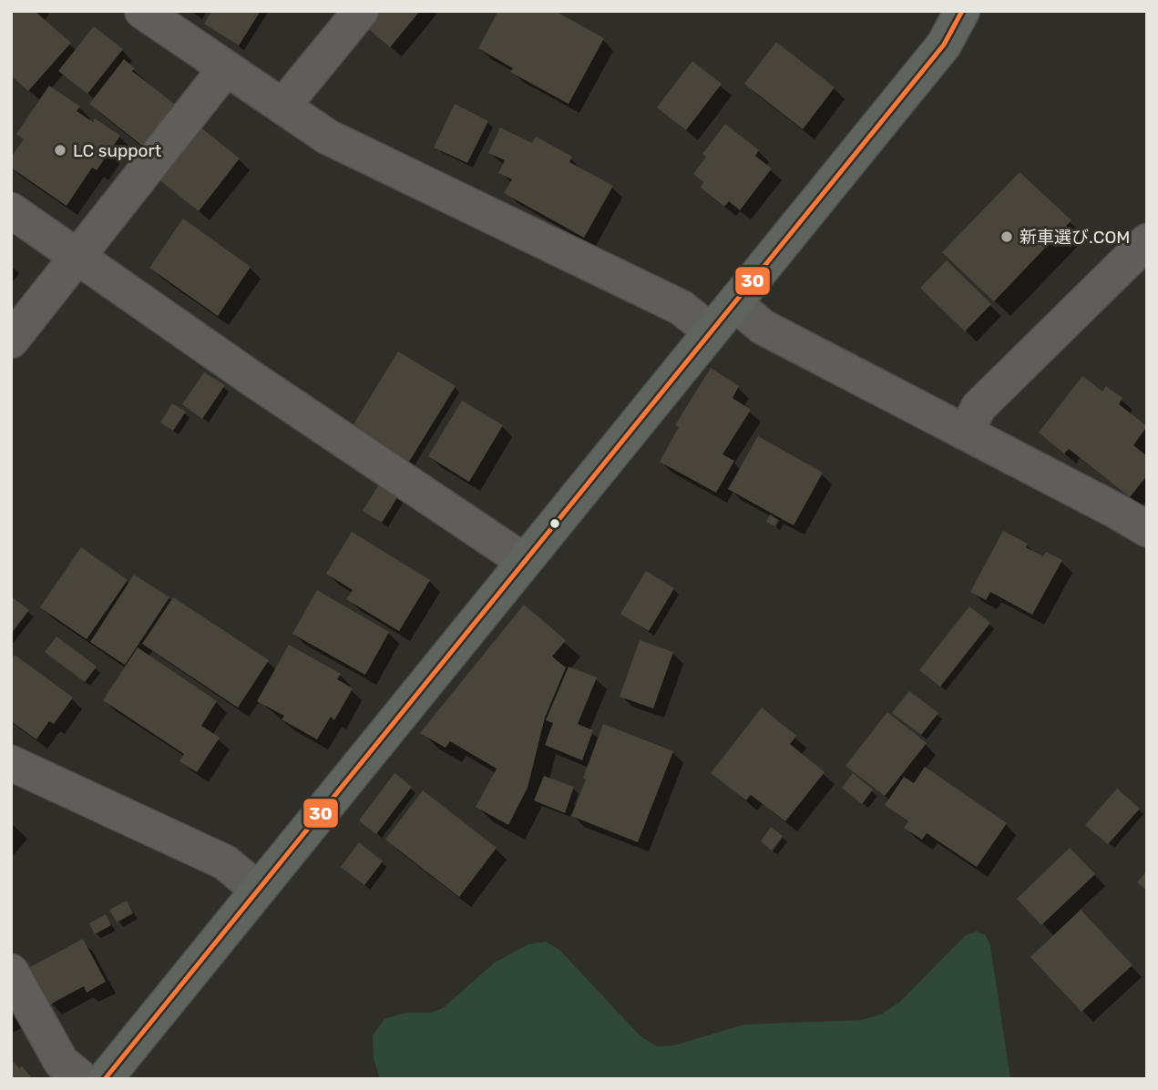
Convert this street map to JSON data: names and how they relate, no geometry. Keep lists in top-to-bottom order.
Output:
{
  "places": ["LC support", "新車選び.COM"],
  "lines": ["transit line 30"]
}
